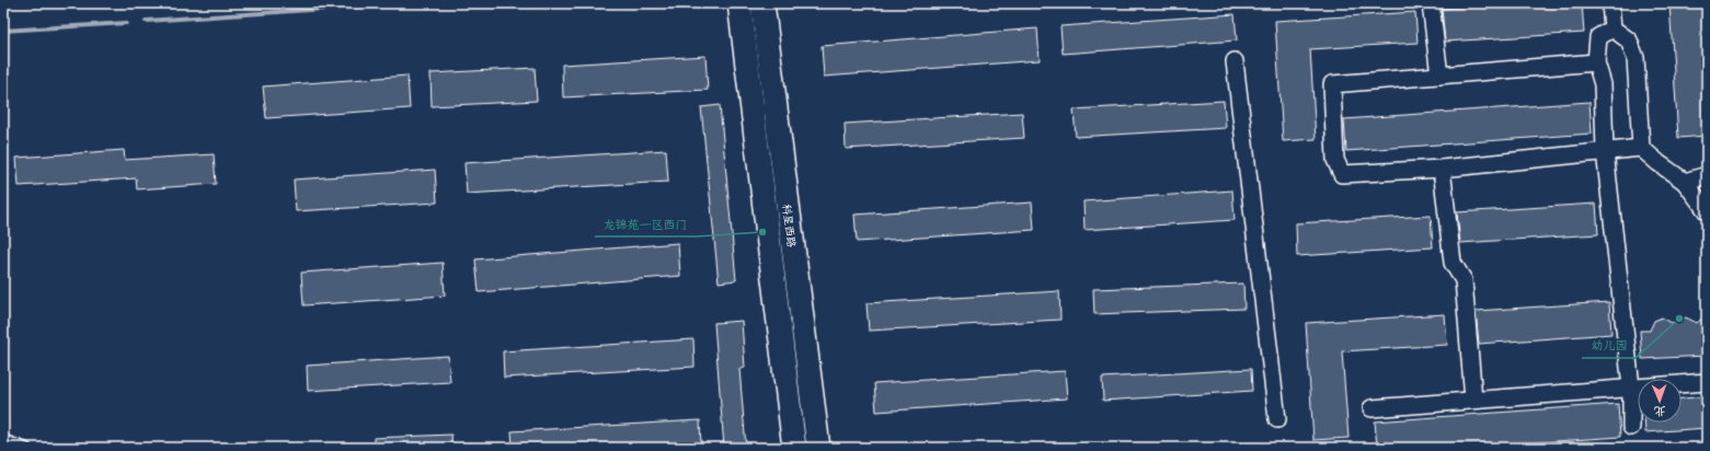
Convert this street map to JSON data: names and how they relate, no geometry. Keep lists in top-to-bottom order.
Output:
{
  "streets": {
    "street": ["科星西路"]
  },
  "places": ["龙锦苑一区西门", "幼儿园"],
  "north": "bottom"
}
